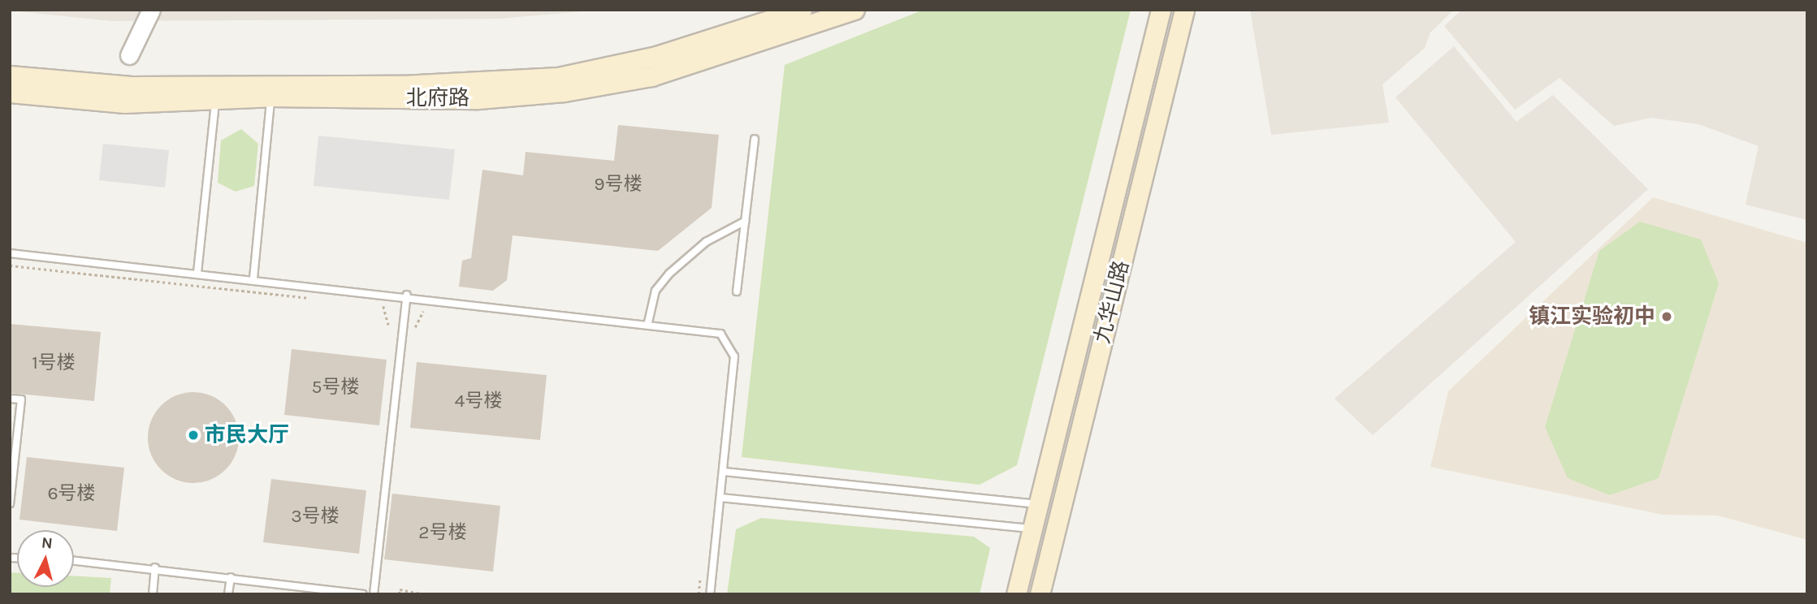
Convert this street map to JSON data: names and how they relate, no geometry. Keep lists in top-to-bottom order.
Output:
{
  "streets": {
    "main road": ["北府路", "九华山路"]
  },
  "places": ["镇江实验初中", "市民大厅"],
  "house_numbers": [
    "9号楼",
    "1号楼",
    "5号楼",
    "4号楼",
    "6号楼",
    "3号楼",
    "2号楼"
  ],
  "north": "top"
}
